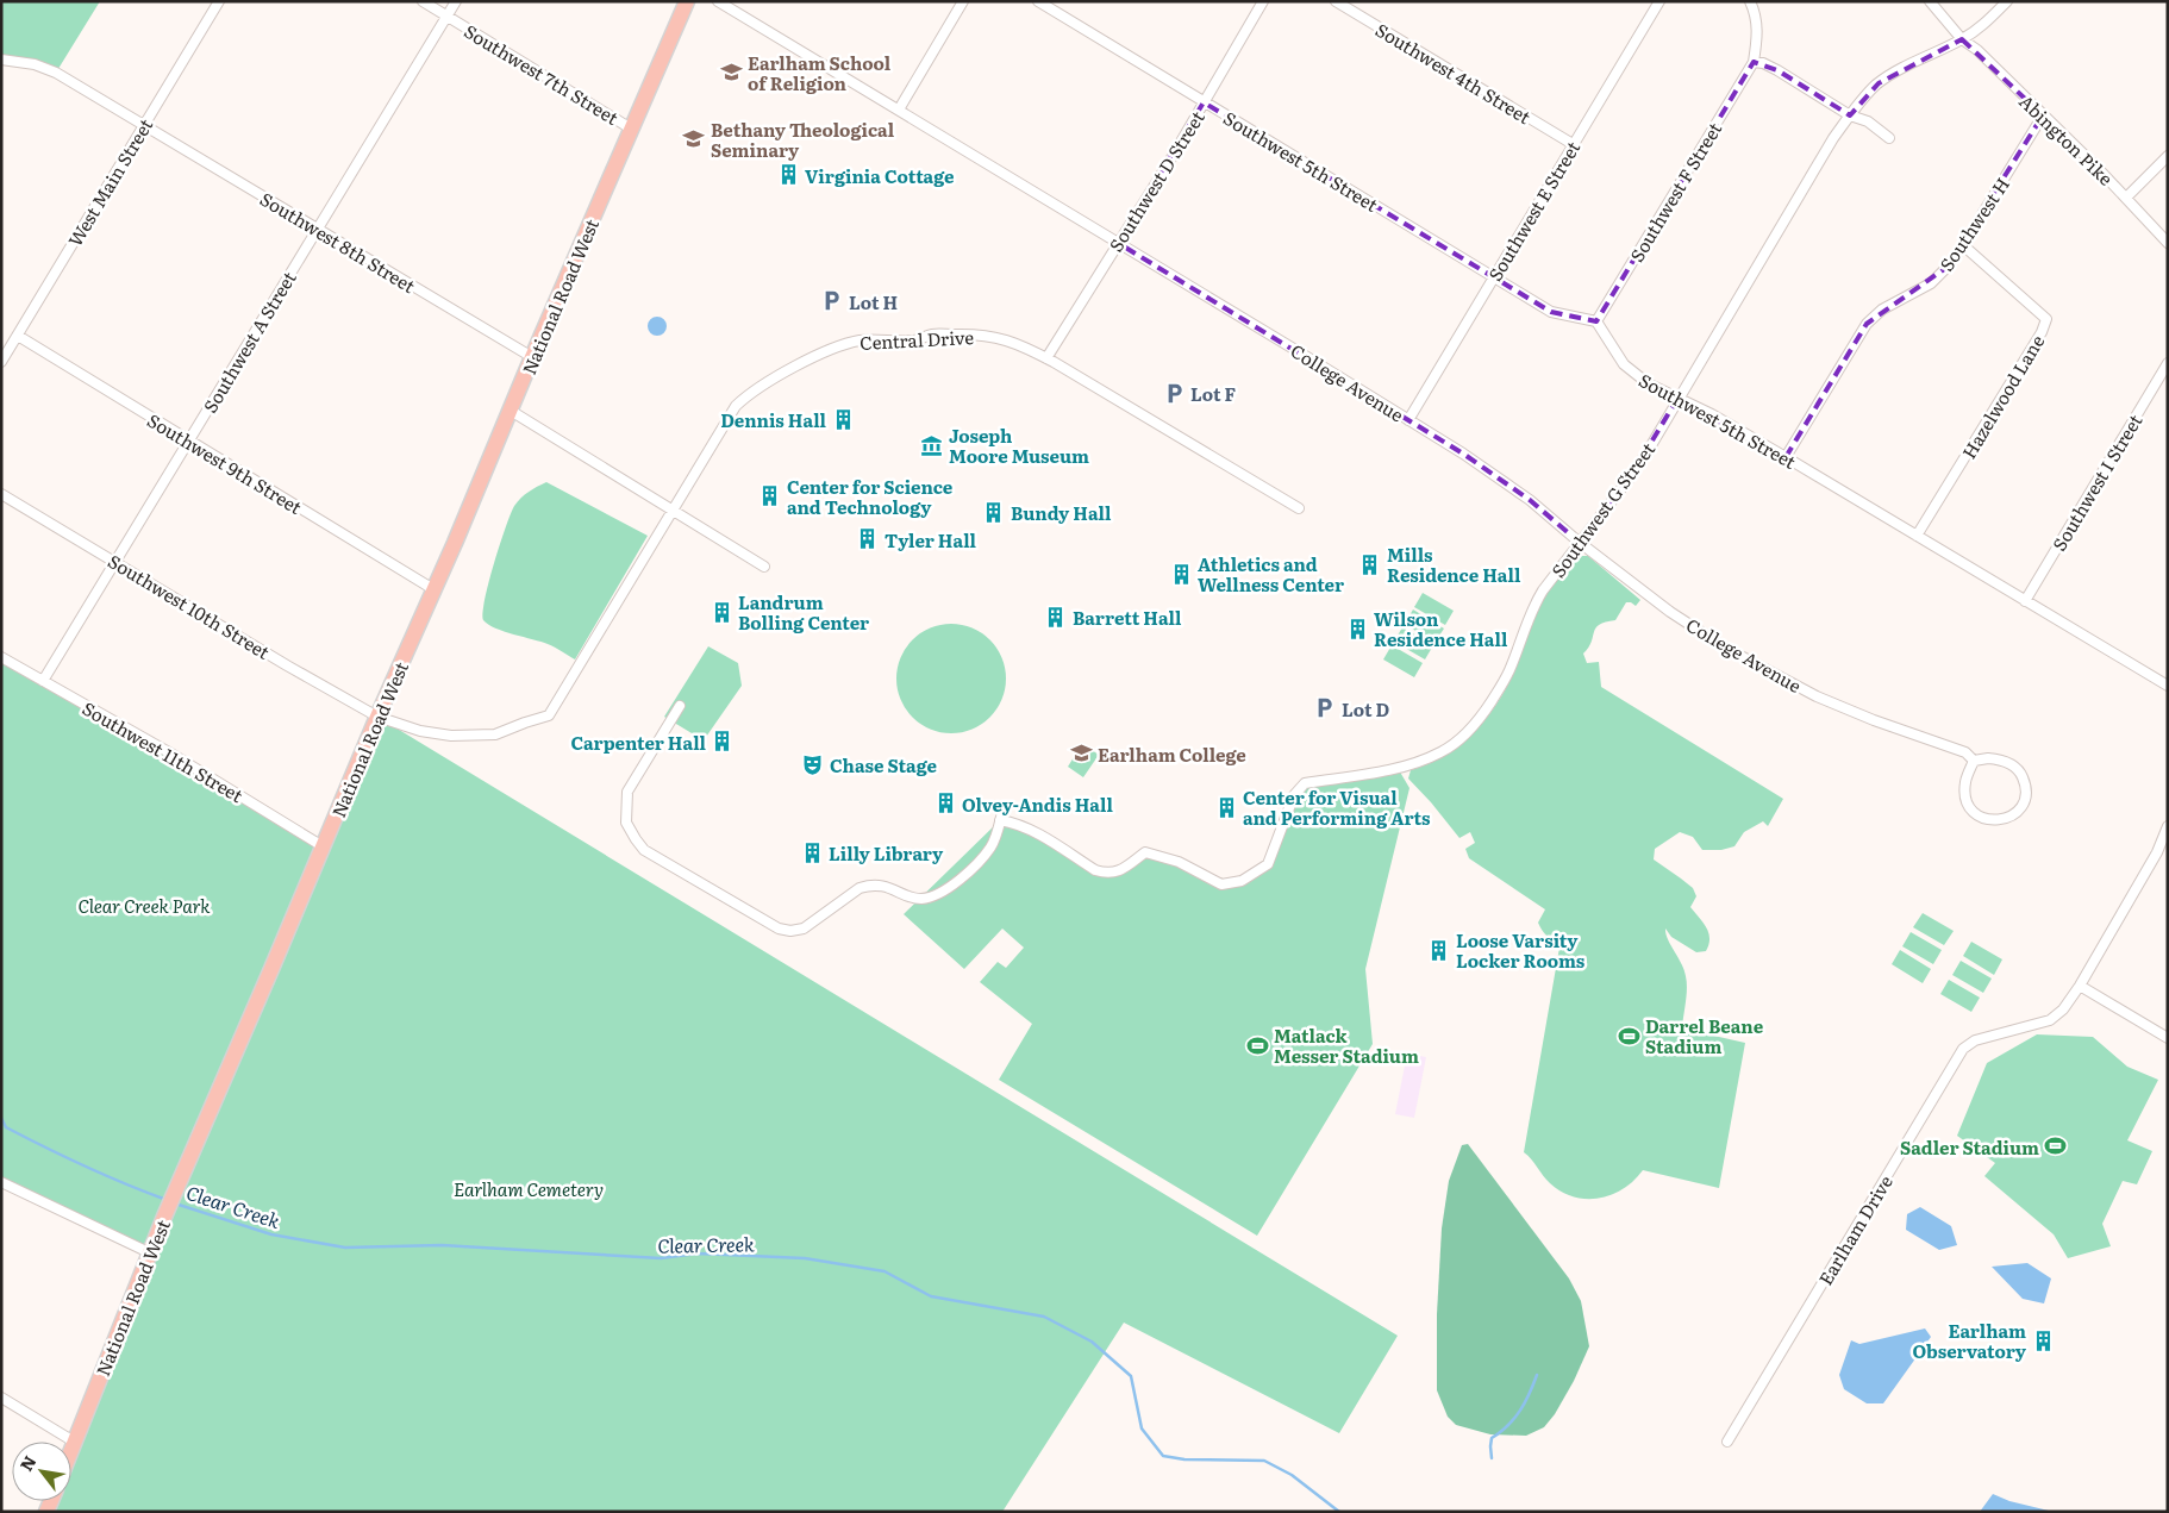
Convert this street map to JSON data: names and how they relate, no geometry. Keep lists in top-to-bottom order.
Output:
{
  "streets": {
    "main road": ["National Road West"],
    "street": [
      "Southwest 4th Street",
      "Southwest 7th Street",
      "Abington Pike",
      "Southwest 5th Street",
      "Southwest D Street",
      "West Main Street",
      "Southwest F Street",
      "Southwest E Street",
      "Southwest H",
      "Southwest 8th Street",
      "Central Drive",
      "Southwest A Street",
      "College Avenue",
      "Hazelwood Lane",
      "Southwest 9th Street",
      "Southwest I Street",
      "Southwest G Street",
      "Southwest 10th Street",
      "Southwest 11th Street",
      "Earlham Drive"
    ]
  },
  "crossings": [
    ["Southwest 4th Street", "Southwest E Street"],
    ["Southwest 7th Street", "National Road West"],
    ["Southwest 7th Street", "Southwest A Street"],
    ["Abington Pike", "Southwest H"],
    ["Abington Pike", "Southwest G Street"],
    ["Southwest 5th Street", "Southwest D Street"],
    ["Southwest 5th Street", "Southwest F Street"],
    ["Southwest 5th Street", "Southwest E Street"],
    ["Southwest 5th Street", "Southwest H"],
    ["Southwest 5th Street", "Hazelwood Lane"],
    ["Southwest 5th Street", "Southwest I Street"],
    ["Southwest 5th Street", "Southwest G Street"],
    ["Southwest D Street", "Central Drive"],
    ["Southwest D Street", "College Avenue"],
    ["West Main Street", "Southwest 8th Street"],
    ["West Main Street", "Southwest 9th Street"],
    ["Southwest E Street", "College Avenue"],
    ["Southwest H", "Hazelwood Lane"],
    ["Southwest 8th Street", "National Road West"],
    ["Southwest 8th Street", "Southwest A Street"],
    ["National Road West", "Central Drive"],
    ["National Road West", "Southwest 9th Street"],
    ["National Road West", "Southwest 10th Street"],
    ["National Road West", "Southwest 11th Street"],
    ["Central Drive", "Southwest 10th Street"],
    ["Southwest A Street", "Southwest 9th Street"],
    ["Southwest A Street", "Southwest 10th Street"],
    ["Southwest A Street", "Southwest 11th Street"],
    ["College Avenue", "Southwest G Street"]
  ],
  "water": ["Clear Creek"],
  "parks": ["Clear Creek Park", "Earlham Cemetery"],
  "places": {
    "school or university": ["Earlham School of Religion", "Bethany Theological Seminary", "Earlham College"],
    "building": [
      "Virginia Cottage",
      "Dennis Hall",
      "Center for Science and Technology",
      "Bundy Hall",
      "Tyler Hall",
      "Mills Residence Hall",
      "Athletics and Wellness Center",
      "Landrum Bolling Center",
      "Barrett Hall",
      "Wilson Residence Hall",
      "Carpenter Hall",
      "Olvey-Andis Hall",
      "Center for Visual and Performing Arts",
      "Lilly Library",
      "Loose Varsity Locker Rooms",
      "Earlham Observatory"
    ],
    "parking": ["Lot H", "Lot F", "Lot D"],
    "museum": ["Joseph Moore Museum"],
    "theatre": ["Chase Stage"],
    "sports": ["Darrel Beane Stadium", "Matlack Messer Stadium", "Sadler Stadium"]
  },
  "north": "top left"
}
